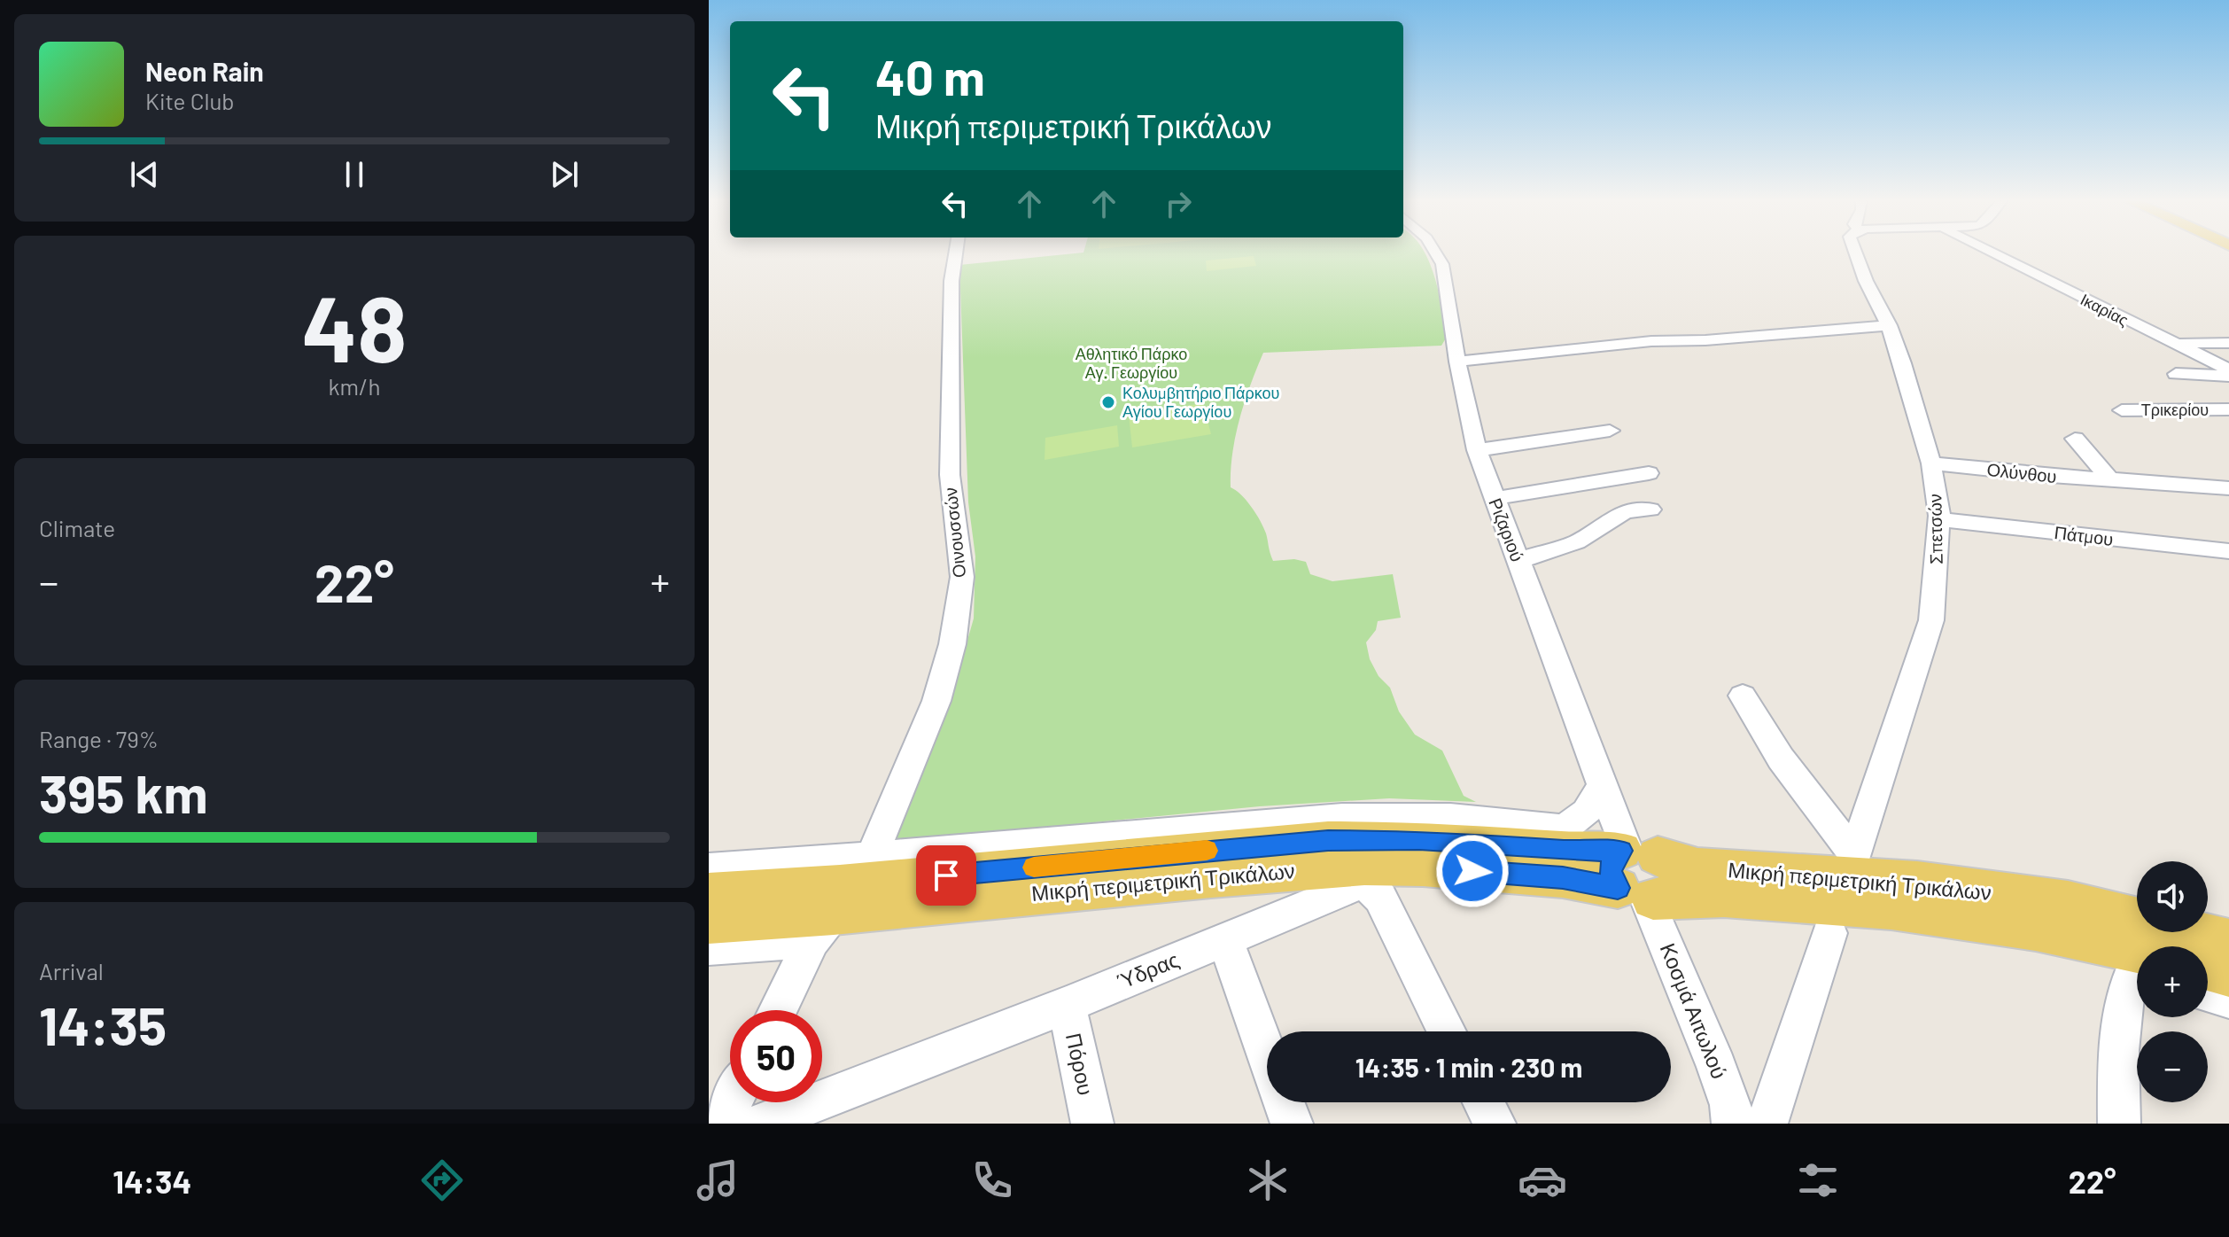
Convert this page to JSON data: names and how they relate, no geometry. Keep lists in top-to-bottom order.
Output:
{
  "streets": {
    "main road": ["Μικρή περιμετρική Τρικάλων"],
    "street": [
      "Ικαρίας",
      "Τρικερίου",
      "Ολύνθου",
      "Σπετσών",
      "Ριζαριού",
      "Οινουσσών",
      "Πάτμου",
      "Ύδρας",
      "Κοσμά Αιτωλού",
      "Πόρου"
    ]
  },
  "crossings": [
    ["Ολύνθου", "Σπετσών"],
    ["Σπετσών", "Πάτμου"],
    ["Σπετσών", "Μικρή περιμετρική Τρικάλων"],
    ["Ριζαριού", "Μικρή περιμετρική Τρικάλων"],
    ["Ριζαριού", "Κοσμά Αιτωλού"],
    ["Μικρή περιμετρική Τρικάλων", "Κοσμά Αιτωλού"],
    ["Ύδρας", "Πόρου"]
  ],
  "parks": ["Αθλητικό Πάρκο Αγ. Γεωργίου"],
  "places": ["Κολυμβητήριο Πάρκου Αγίου Γεωργίου"],
  "page": {
    "turn": ["40 m", "Μικρή περιμετρική Τρικάλων"],
    "song": ["Neon Rain", "Kite Club"],
    "tile": [
      ["48", "km/h"],
      "Climate",
      ["Range · 79%", "395 km"],
      ["Arrival", "14:35"]
    ],
    "heat": ["−", "22°", "+"],
    "map_buttons": ["+", "−"],
    "limit": "50",
    "trip": "14:35 · 1 min · 230 m",
    "tabs": ["14:34", "22°"]
  }
}
